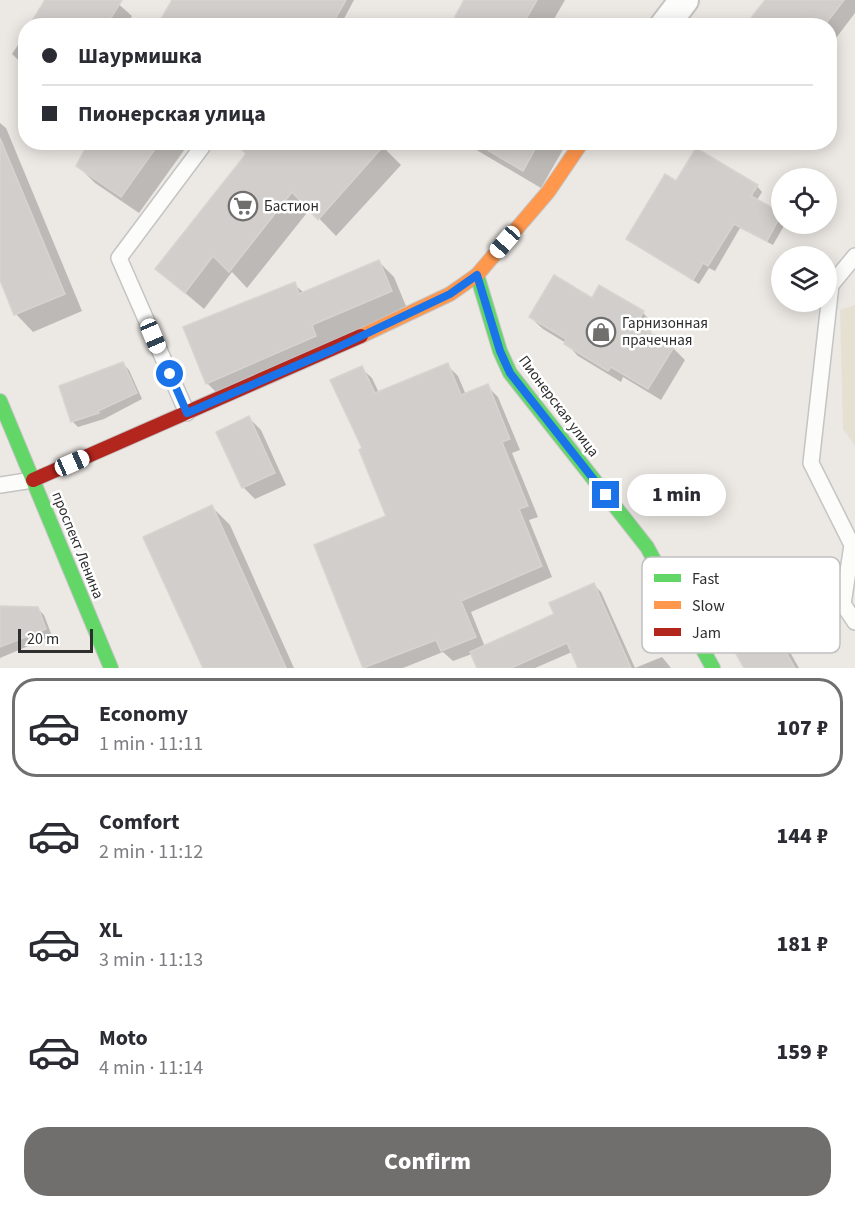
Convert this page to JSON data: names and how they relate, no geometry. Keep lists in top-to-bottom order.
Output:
{
  "streets": {
    "street": ["Пионерская улица", "проспект Ленина"]
  },
  "places": {
    "supermarket": ["Бастион"],
    "shop": ["Гарнизонная прачечная"]
  },
  "legend": ["Fast", "Slow", "Jam"],
  "scale_bar": "20 m",
  "page": {
    "banner": ["Шаурмишка", "Пионерская улица"],
    "bubble": "1 min",
    "scale": "20 m",
    "list": [
      {
        "name": "Economy",
        "note": "1 min · 11:11",
        "value": "107 ₽"
      },
      {
        "name": "Comfort",
        "note": "2 min · 11:12",
        "value": "144 ₽"
      },
      {
        "name": "XL",
        "note": "3 min · 11:13",
        "value": "181 ₽"
      },
      {
        "name": "Moto",
        "note": "4 min · 11:14",
        "value": "159 ₽"
      }
    ],
    "buttons": "Confirm"
  }
}
